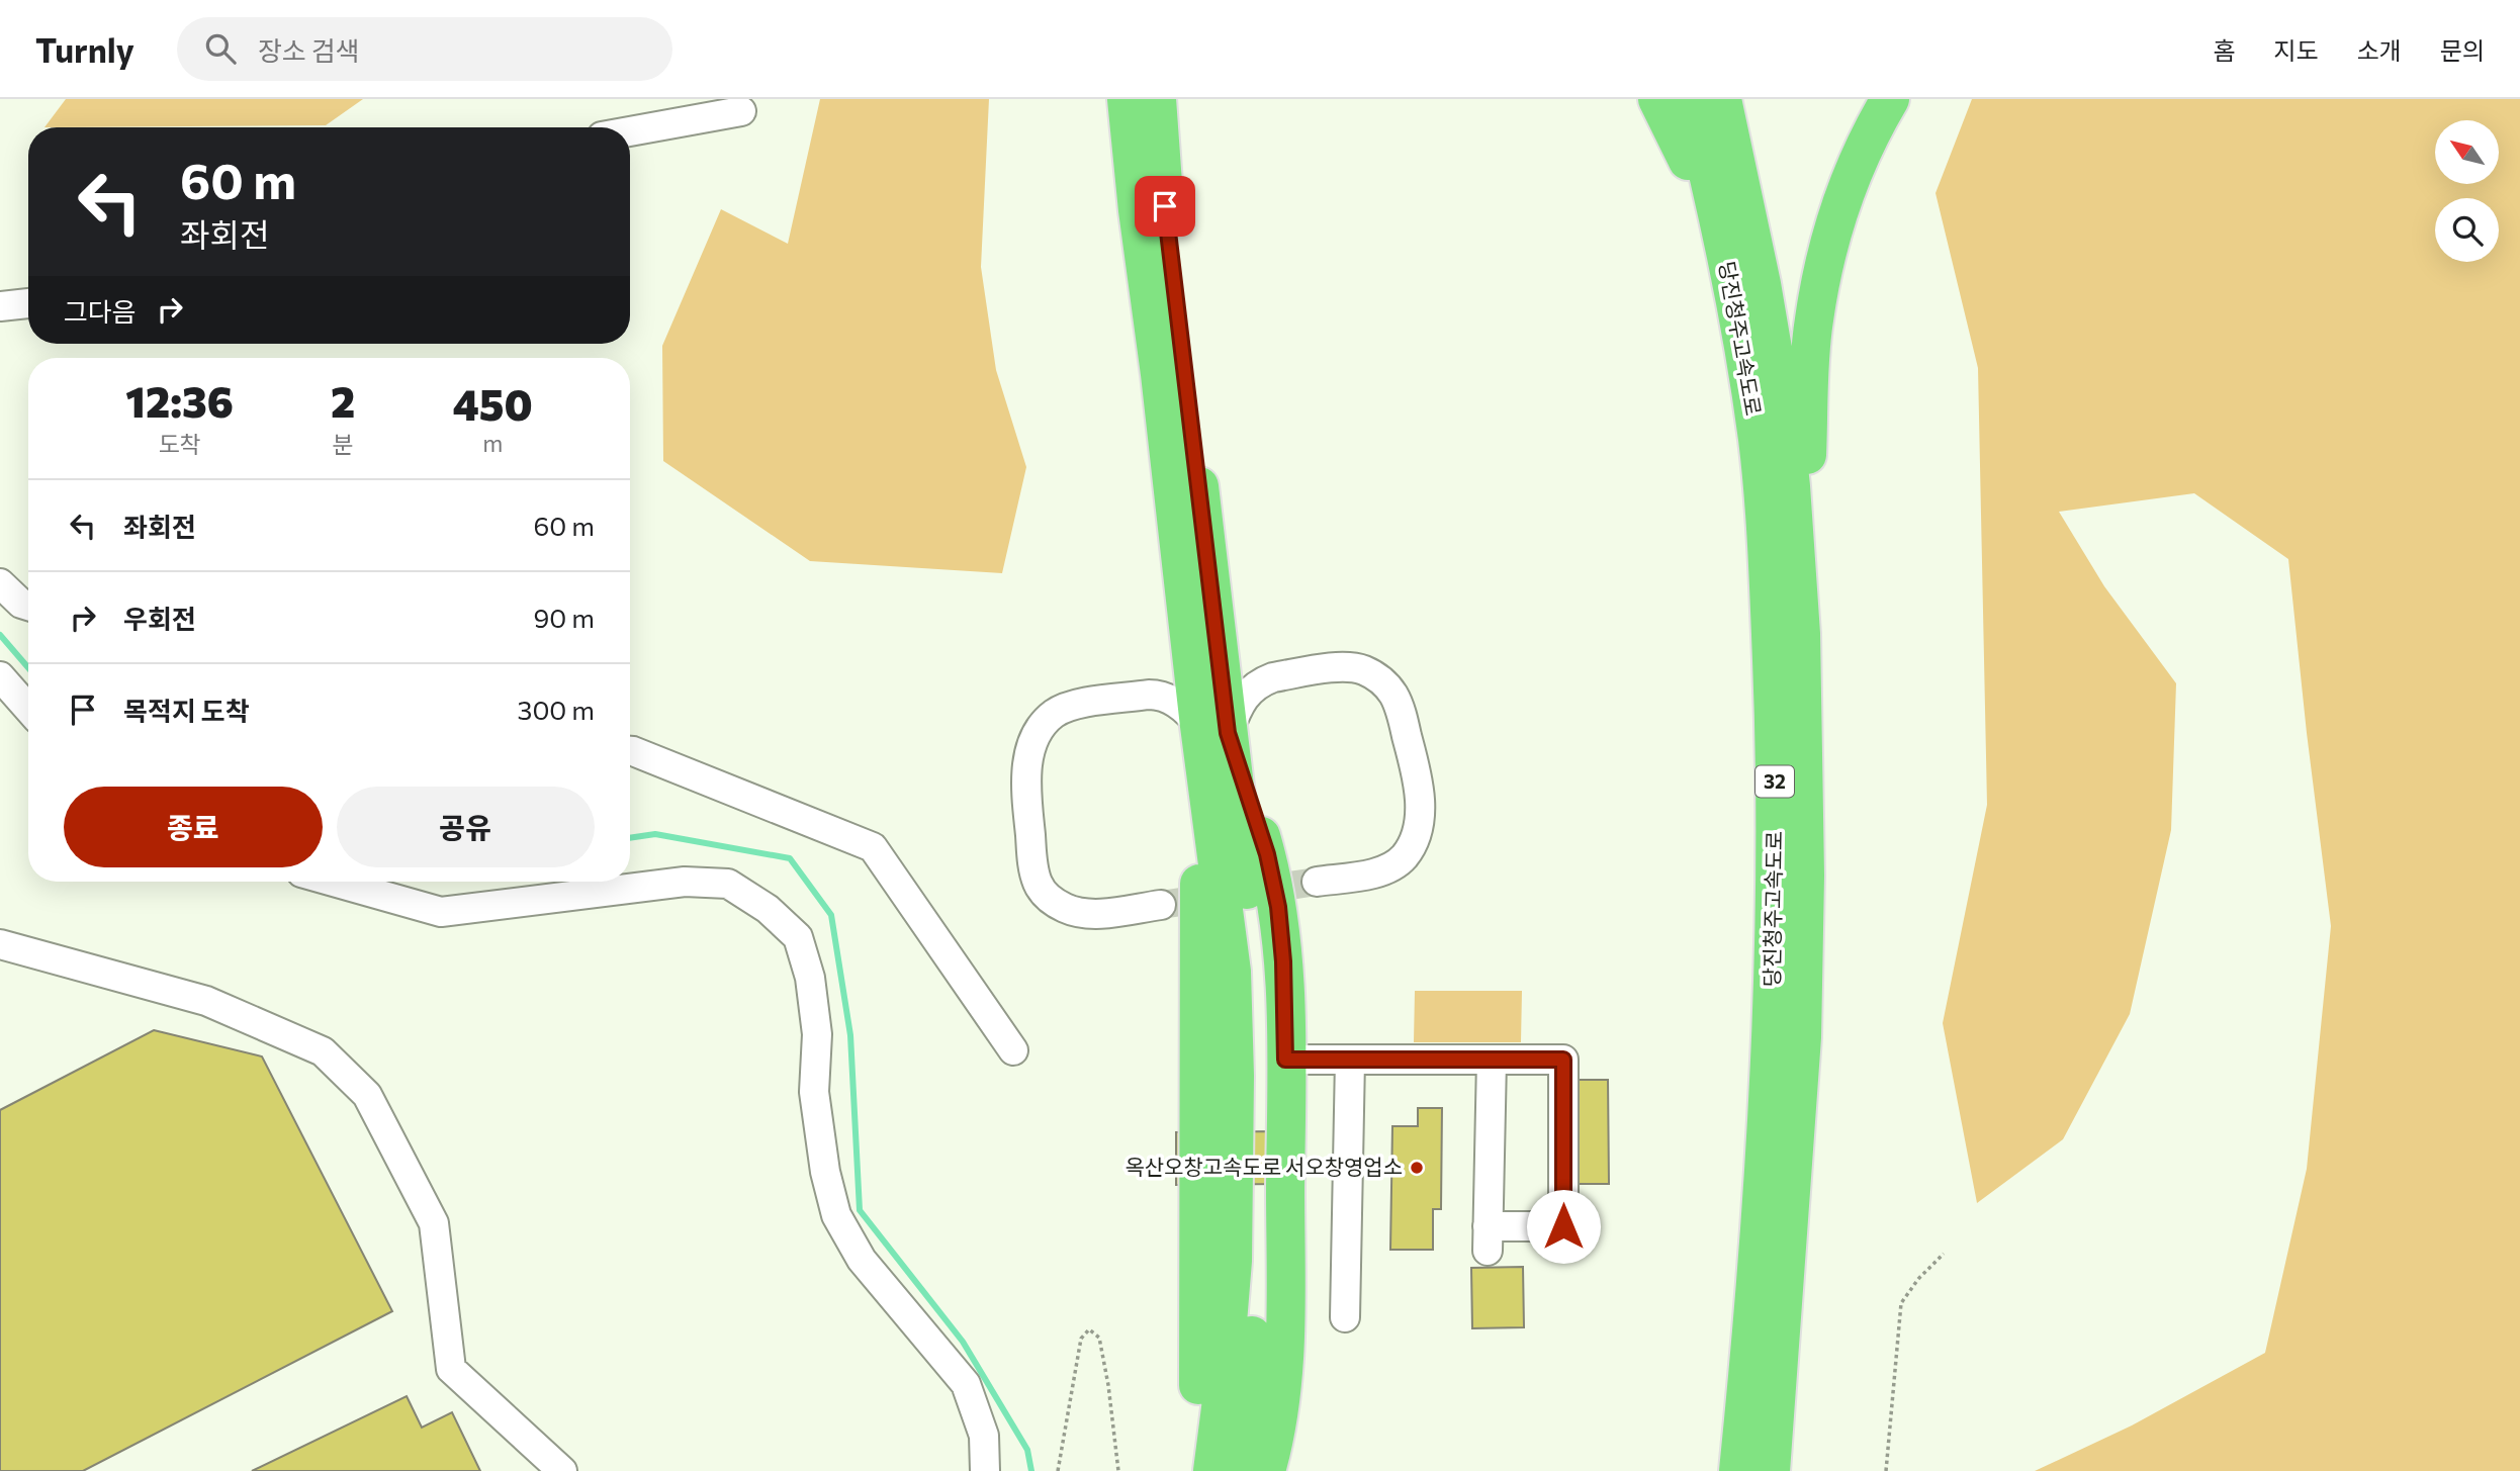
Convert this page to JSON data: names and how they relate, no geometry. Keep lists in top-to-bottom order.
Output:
{
  "streets": {
    "highway": ["당진청주고속도로", "32"]
  },
  "places": ["옥산오창고속도로 서오창영업소"],
  "north": "top left",
  "page": {
    "header": "Turnly",
    "search": "장소 검색",
    "nav": [
      "홈",
      "지도",
      "소개",
      "문의"
    ],
    "turn": ["60 m", "좌회전"],
    "then": "그다음",
    "eta": [
      "12:36",
      "도착",
      "2",
      "분",
      "450",
      "m"
    ],
    "list": [
      {
        "name": "좌회전",
        "value": "60 m"
      },
      {
        "name": "우회전",
        "value": "90 m"
      },
      {
        "name": "목적지 도착",
        "value": "300 m"
      }
    ],
    "buttons": ["종료", "공유"]
  }
}
